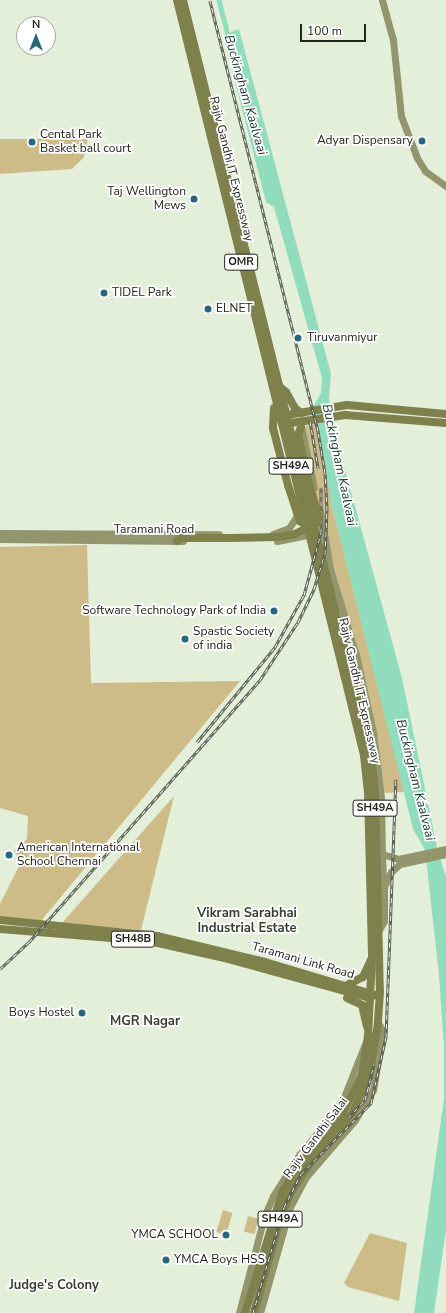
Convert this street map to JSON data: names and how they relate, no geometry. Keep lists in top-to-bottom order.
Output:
{
  "streets": {
    "main road": [
      "Rajiv Gandhi IT Expressway",
      "OMR",
      "SH49A",
      "SH48B",
      "Taramani Link Road",
      "Rajiv Gandhi Salai"
    ],
    "street": ["Taramani Road"]
  },
  "crossings": [
    ["Rajiv Gandhi IT Expressway", "SH49A"],
    ["Rajiv Gandhi IT Expressway", "Taramani Road"],
    ["Rajiv Gandhi IT Expressway", "Taramani Link Road"],
    ["Rajiv Gandhi IT Expressway", "Rajiv Gandhi Salai"],
    ["SH49A", "Rajiv Gandhi Salai"],
    ["SH48B", "Taramani Link Road"],
    ["SH48B", "Rajiv Gandhi Salai"],
    ["Taramani Link Road", "Rajiv Gandhi Salai"]
  ],
  "districts": ["Vikram Sarabhai Industrial Estate", "MGR Nagar", "Judge's Colony"],
  "water": ["Buckingham Kaalvaai"],
  "places": [
    "Adyar Dispensary",
    "Cental Park Basket ball court",
    "Taj Wellington Mews",
    "TIDEL Park",
    "ELNET",
    "Tiruvanmiyur",
    "Software Technology Park of India",
    "Spastic Society of india",
    "American International School Chennai",
    "Boys Hostel",
    "YMCA SCHOOL",
    "YMCA Boys HSS"
  ],
  "scale_bar": "100 m",
  "north": "top"
}
